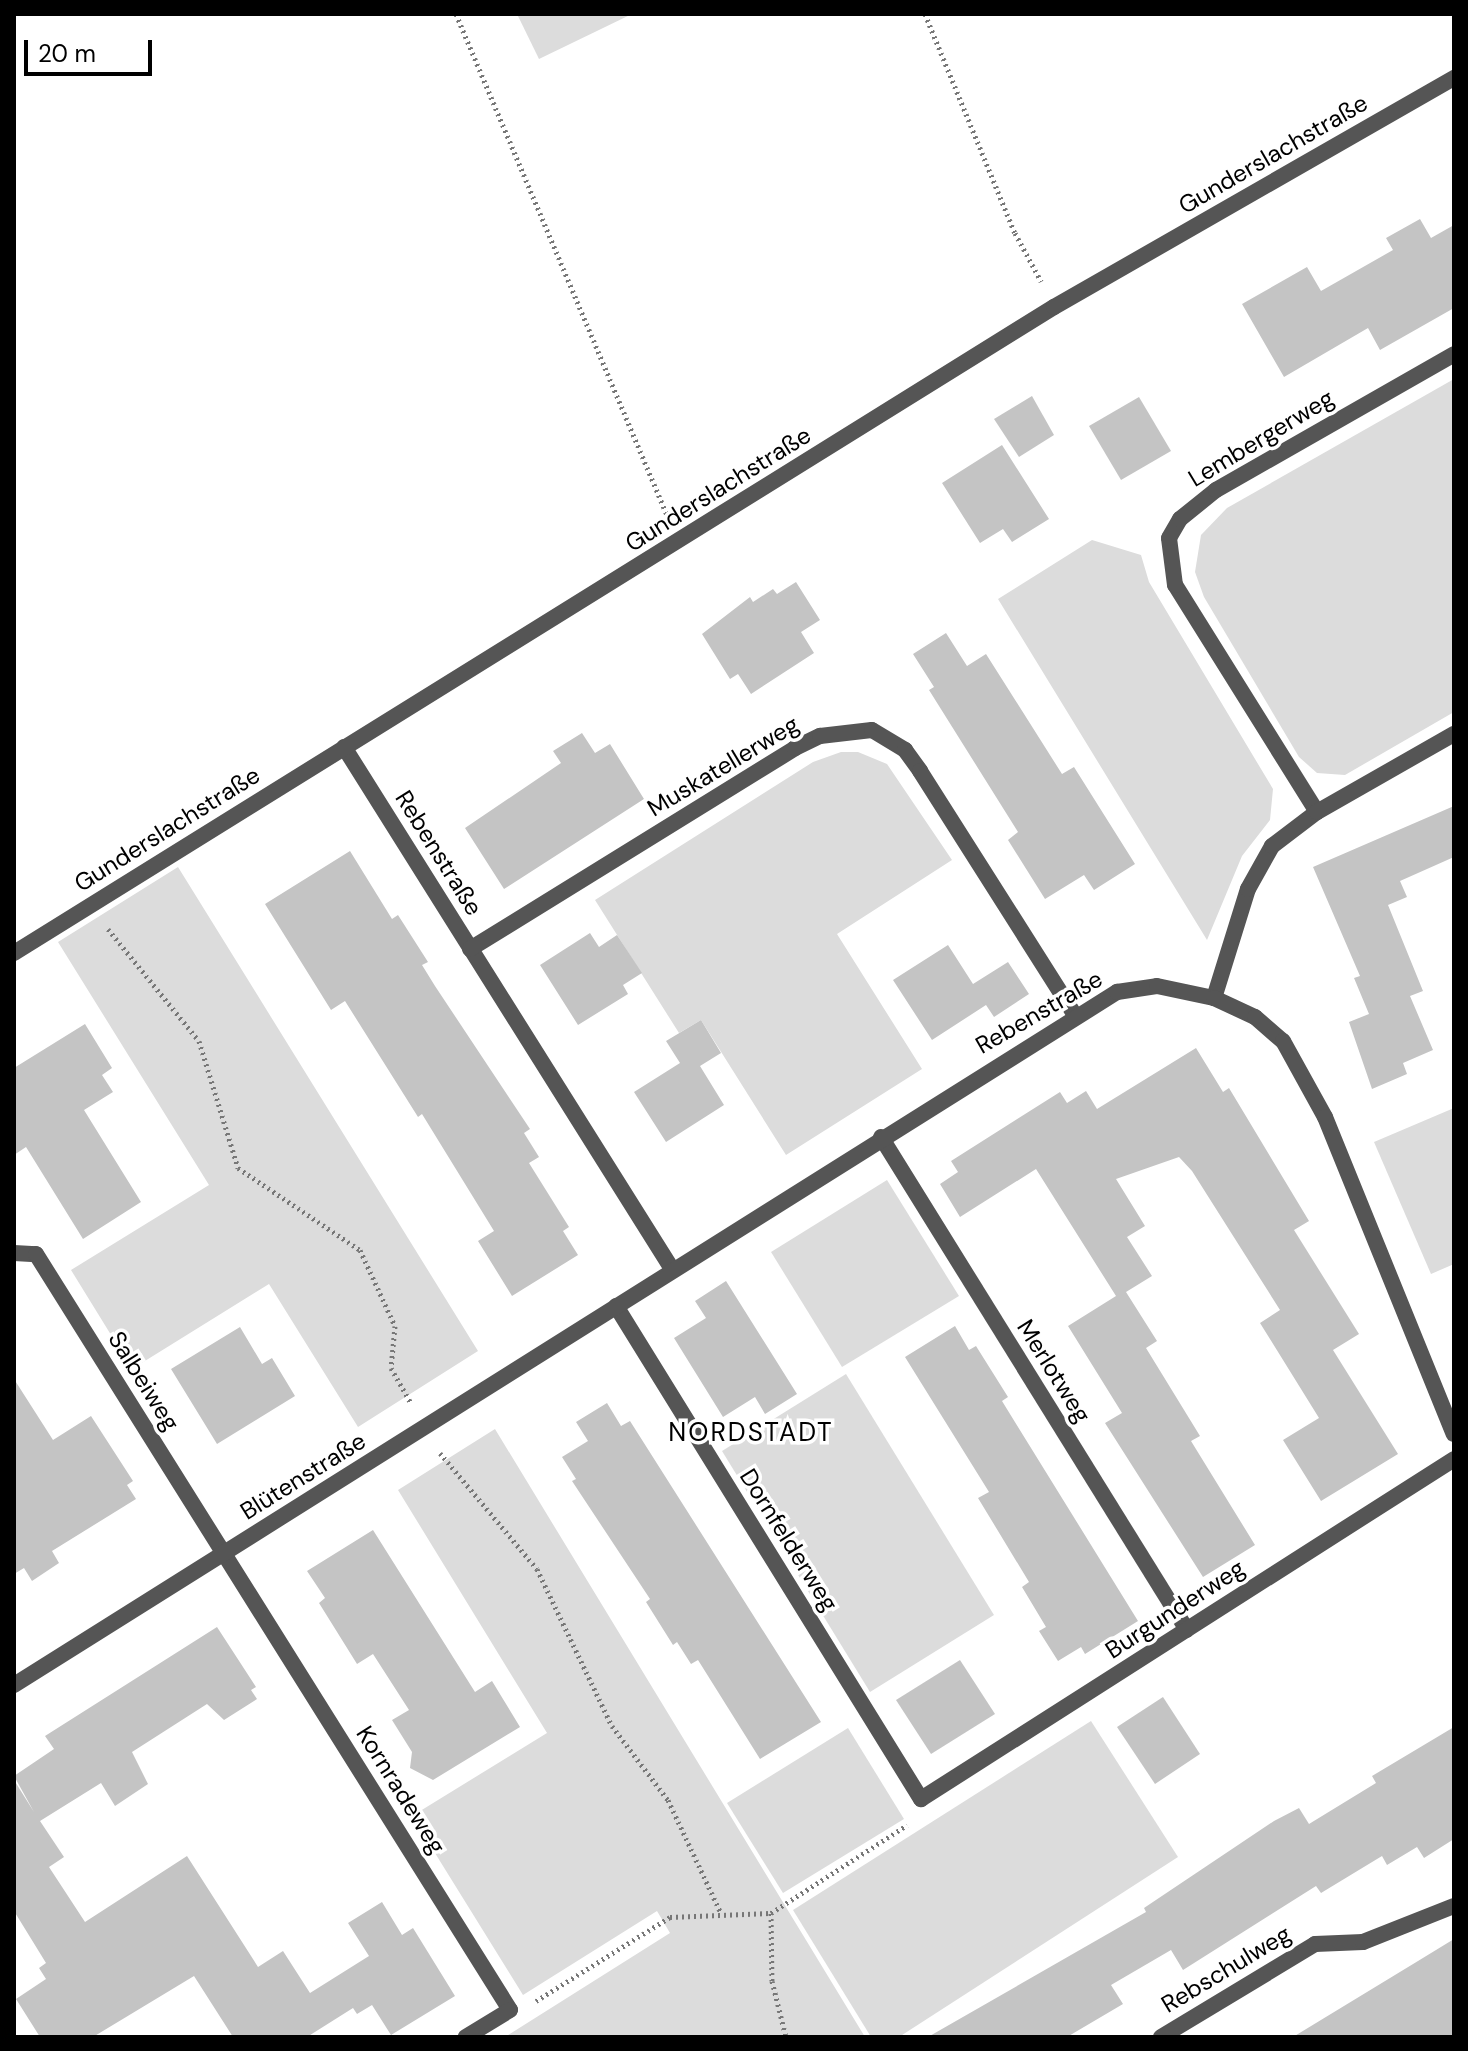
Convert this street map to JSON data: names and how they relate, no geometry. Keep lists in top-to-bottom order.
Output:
{
  "streets": {
    "street": [
      "Gunderslachstraße",
      "Lembergerweg",
      "Muskatellerweg",
      "Rebenstraße",
      "Merlotweg",
      "Salbeiweg",
      "Blütenstraße",
      "Dornfelderweg",
      "Burgunderweg",
      "Kornradeweg",
      "Rebschulweg"
    ]
  },
  "crossings": [
    ["Gunderslachstraße", "Rebenstraße"],
    ["Muskatellerweg", "Rebenstraße"],
    ["Rebenstraße", "Merlotweg"],
    ["Rebenstraße", "Blütenstraße"],
    ["Rebenstraße", "Dornfelderweg"],
    ["Merlotweg", "Burgunderweg"],
    ["Salbeiweg", "Blütenstraße"],
    ["Salbeiweg", "Kornradeweg"],
    ["Blütenstraße", "Dornfelderweg"],
    ["Blütenstraße", "Kornradeweg"],
    ["Dornfelderweg", "Burgunderweg"]
  ],
  "districts": ["NORDSTADT"],
  "scale_bar": "20 m"
}
